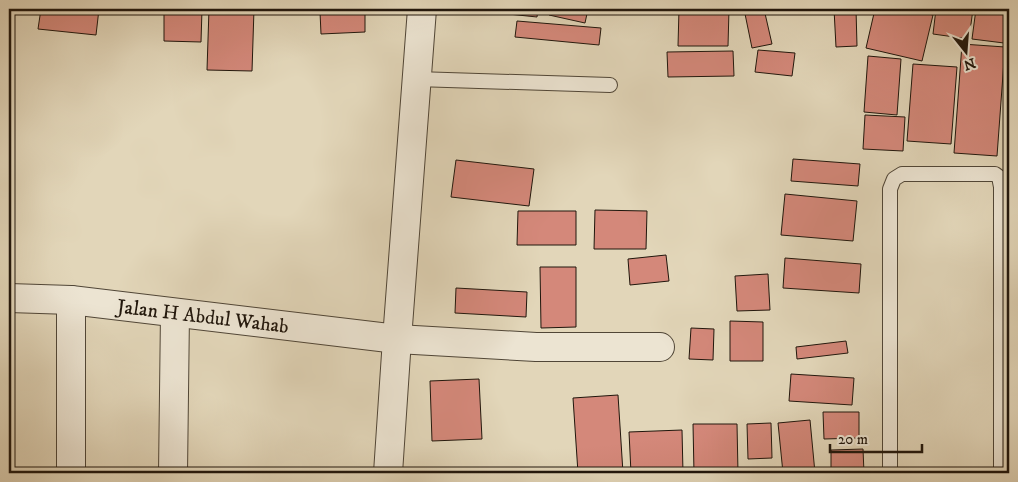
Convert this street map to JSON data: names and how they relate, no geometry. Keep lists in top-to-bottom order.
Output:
{
  "streets": {
    "street": ["Jalan H Abdul Wahab"]
  },
  "scale_bar": "20 m",
  "north": "bottom"
}
